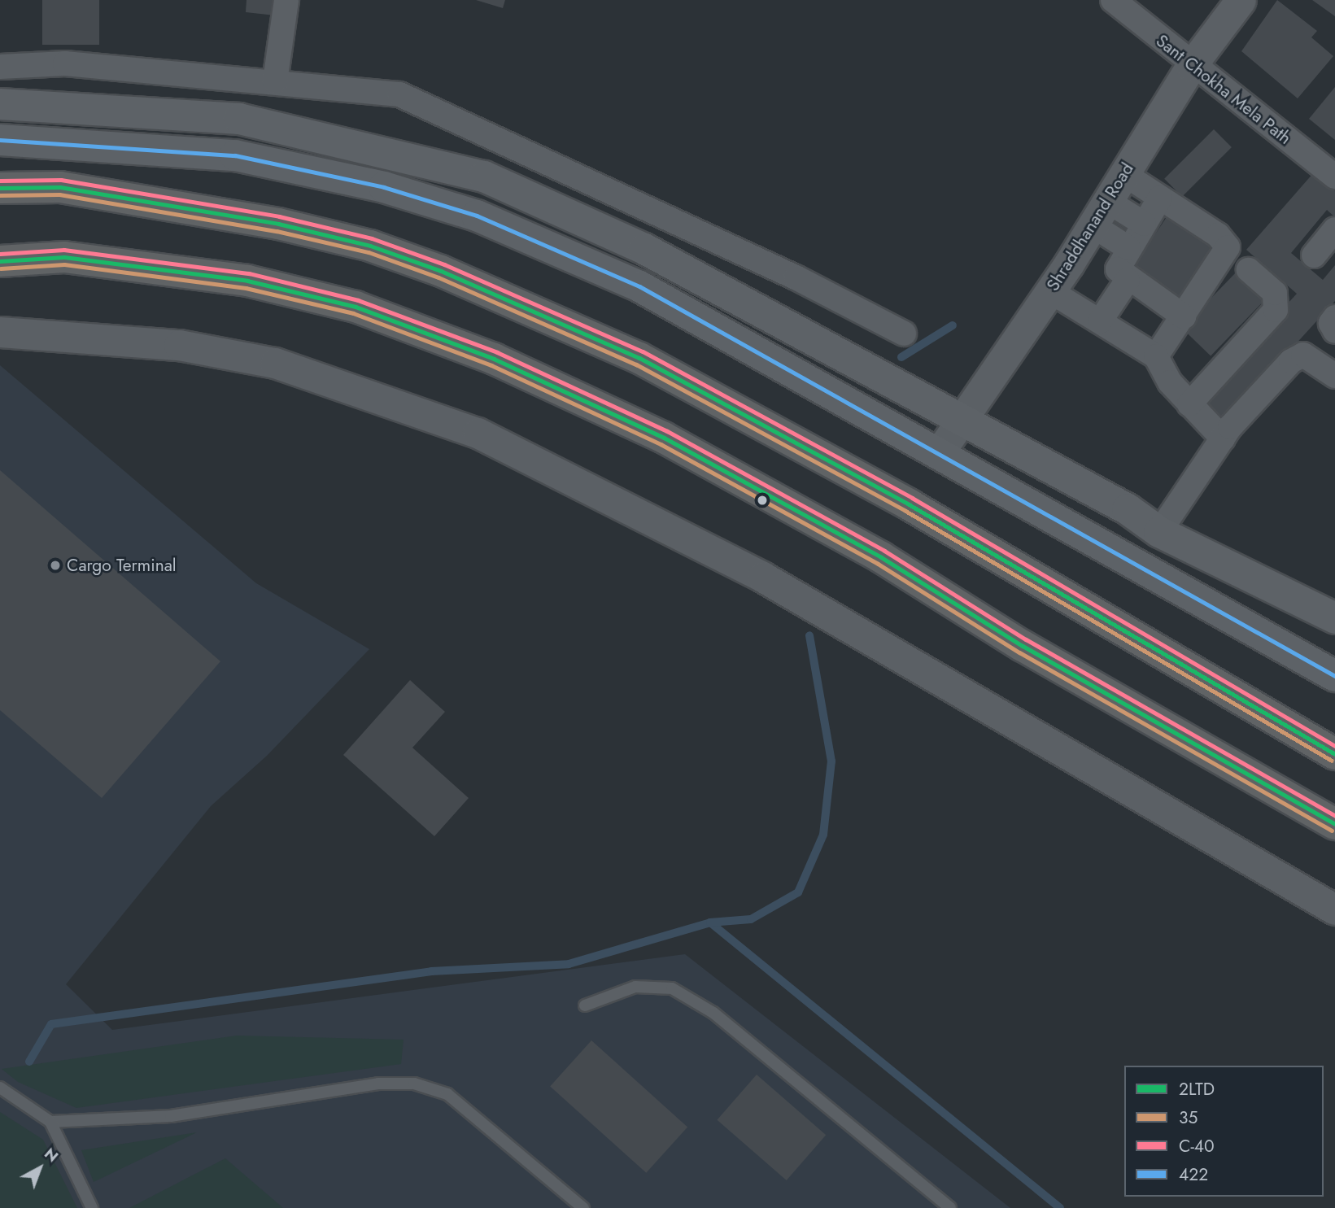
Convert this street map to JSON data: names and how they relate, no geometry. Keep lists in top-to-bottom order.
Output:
{
  "streets": {
    "street": ["Sant Chokha Mela Path", "Shraddhanand Road"]
  },
  "crossings": [
    ["Sant Chokha Mela Path", "Shraddhanand Road"]
  ],
  "places": ["Cargo Terminal"],
  "lines": [
    "transit line 422",
    "transit line C-40",
    "transit line 2LTD",
    "transit line 35"
  ],
  "legend": [
    "2LTD",
    "35",
    "C-40",
    "422"
  ],
  "north": "top right"
}
